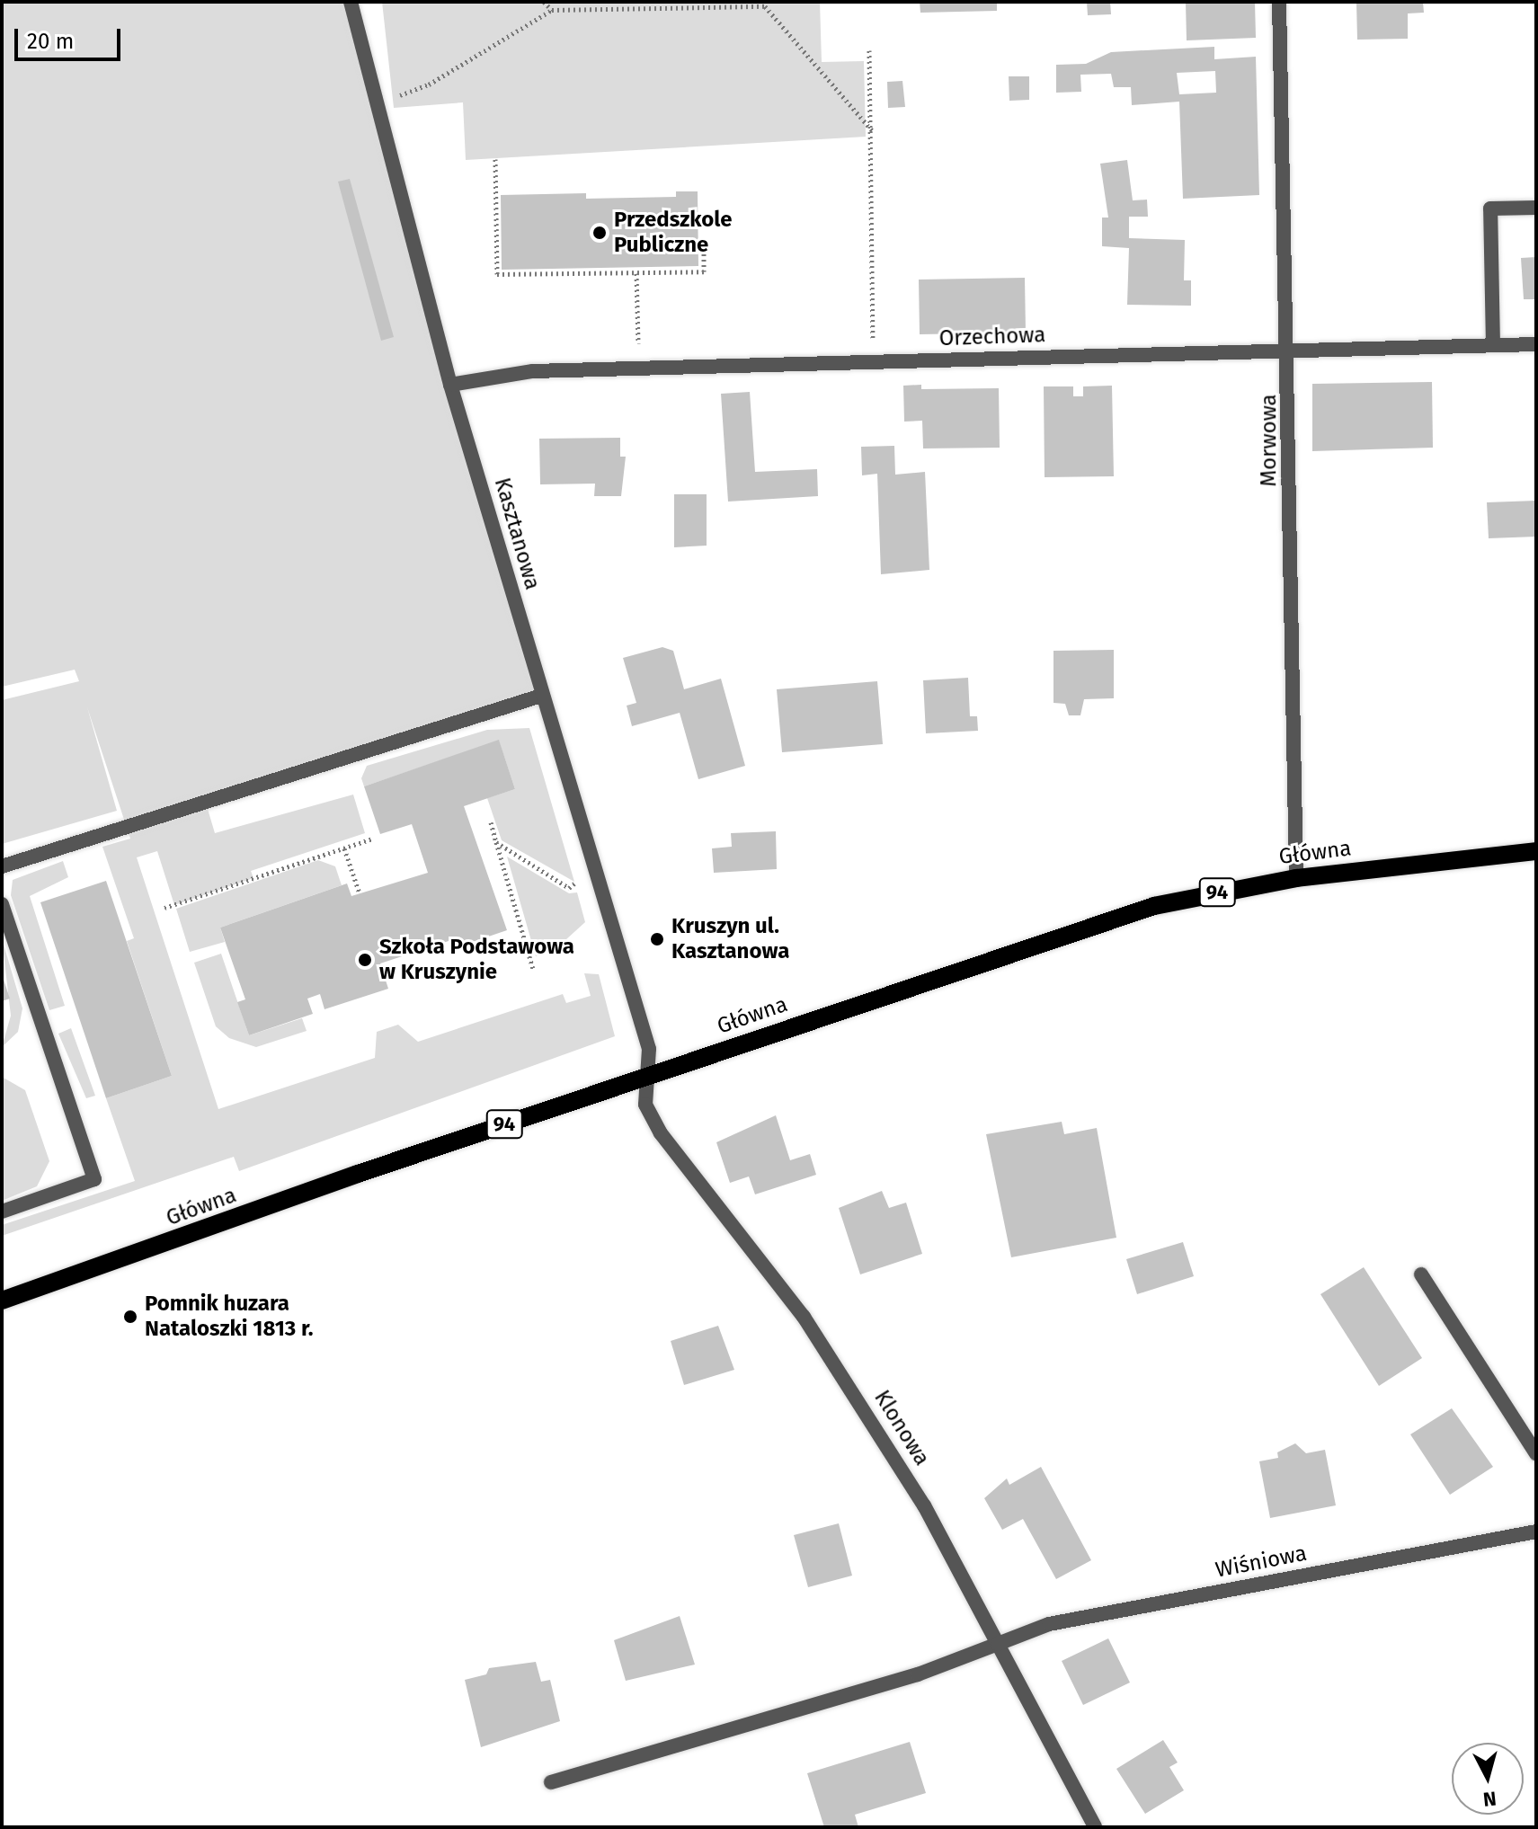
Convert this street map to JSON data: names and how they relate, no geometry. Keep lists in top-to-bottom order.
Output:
{
  "streets": {
    "main road": ["Główna", "94"],
    "street": [
      "Orzechowa",
      "Morwowa",
      "Kasztanowa",
      "Klonowa",
      "Wiśniowa"
    ]
  },
  "crossings": [
    ["Orzechowa", "Morwowa"],
    ["Orzechowa", "Kasztanowa"],
    ["Morwowa", "Główna"],
    ["Kasztanowa", "Główna"],
    ["Kasztanowa", "Klonowa"],
    ["Główna", "Klonowa"],
    ["Klonowa", "Wiśniowa"]
  ],
  "places": [
    "Przedszkole Publiczne",
    "Kruszyn ul. Kasztanowa",
    "Szkoła Podstawowa w Kruszynie",
    "Pomnik huzara Nataloszki 1813 r."
  ],
  "scale_bar": "20 m",
  "north": "bottom"
}
